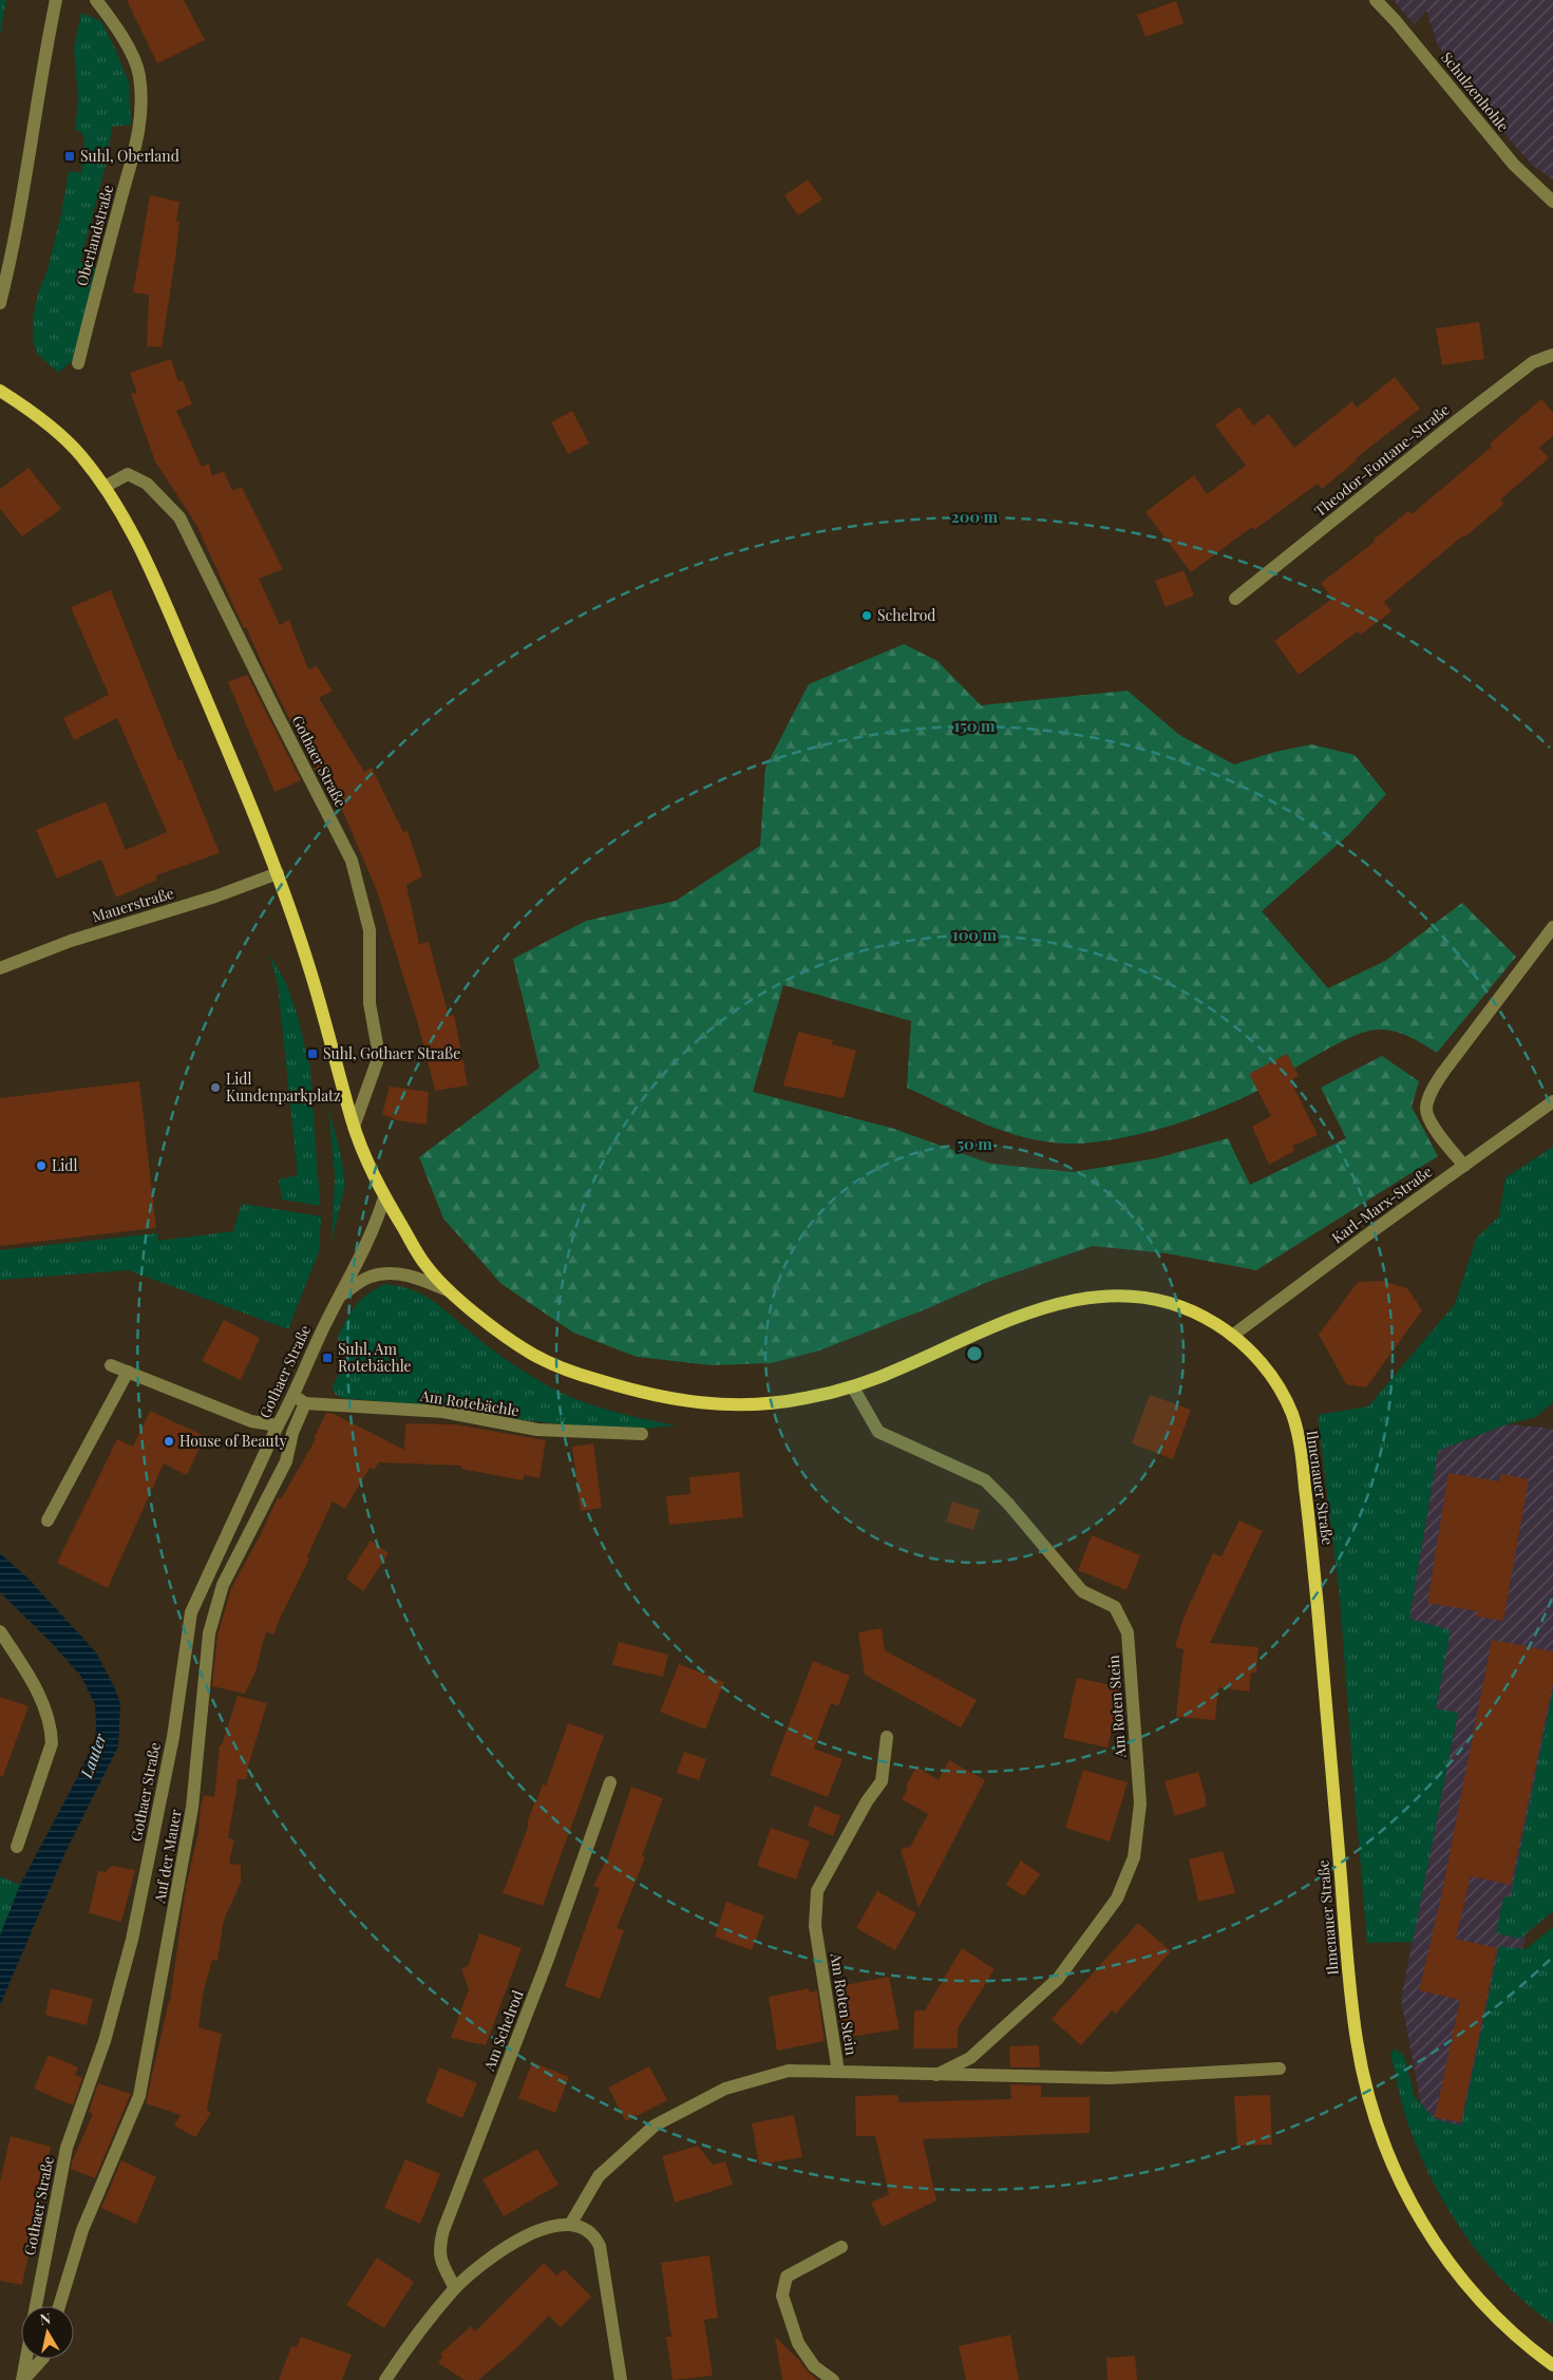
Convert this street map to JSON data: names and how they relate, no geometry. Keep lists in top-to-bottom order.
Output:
{
  "streets": {
    "main road": ["Ilmenauer Straße"],
    "street": [
      "Schulzenhohle",
      "Oberlandstraße",
      "Theodor-Fontane-Straße",
      "Gothaer Straße",
      "Mauerstraße",
      "Karl-Marx-Straße",
      "Am Rotebächle",
      "Am Roten Stein",
      "Auf der Mauer",
      "Am Schelrod"
    ]
  },
  "crossings": [
    ["Gothaer Straße", "Am Rotebächle"],
    ["Gothaer Straße", "Ilmenauer Straße"],
    ["Gothaer Straße", "Auf der Mauer"],
    ["Karl-Marx-Straße", "Ilmenauer Straße"],
    ["Am Rotebächle", "Auf der Mauer"],
    ["Ilmenauer Straße", "Am Roten Stein"]
  ],
  "water": ["Lauter"],
  "places": {
    "transit": ["Suhl, Oberland", "Suhl, Gothaer Straße", "Suhl, Am Rotebächle"],
    "other": [
      "Schelrod",
      "Lidl Kundenparkplatz",
      "Lidl",
      "House of Beauty"
    ]
  },
  "north": "top",
  "rings": [
    "200 m",
    "150 m",
    "100 m",
    "50 m"
  ]
}
